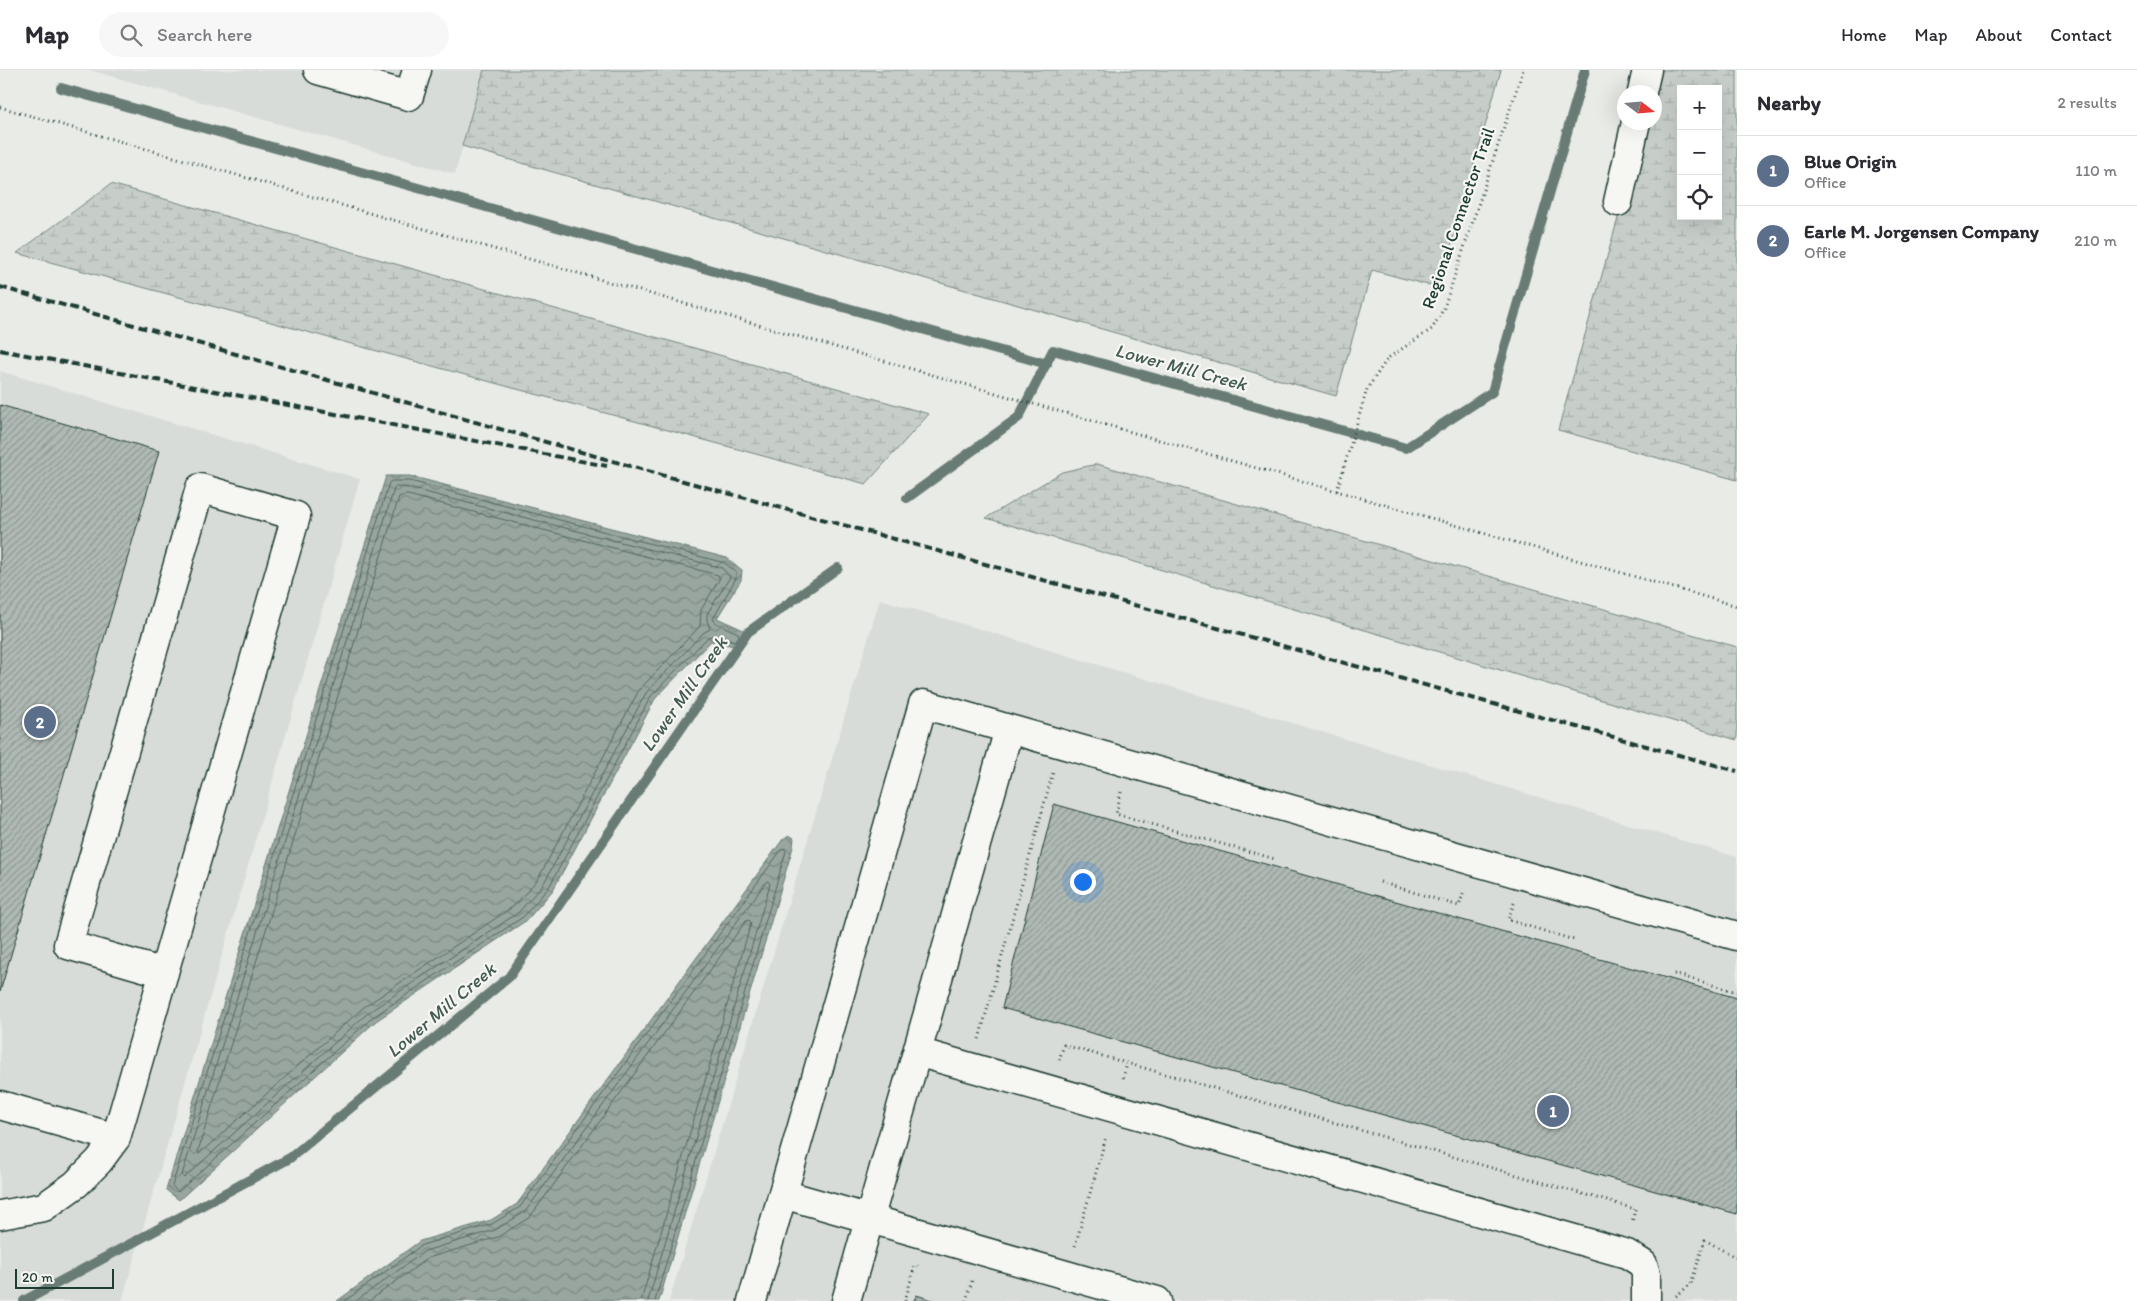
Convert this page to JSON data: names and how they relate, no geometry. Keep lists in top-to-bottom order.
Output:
{
  "streets": {
    "path": ["Regional Connector Trail"]
  },
  "water": ["Lower Mill Creek"],
  "scale_bar": "20 m",
  "north": "right",
  "page": {
    "header": "Map",
    "search": "Search here",
    "nav": [
      "Home",
      "Map",
      "About",
      "Contact"
    ],
    "heading": ["Nearby", "2 results"],
    "map_buttons": ["+", "−"],
    "list": [
      {
        "mark": "1",
        "name": "Blue Origin",
        "note": "Office",
        "value": "110 m"
      },
      {
        "mark": "2",
        "name": "Earle M. Jorgensen Company",
        "note": "Office",
        "value": "210 m"
      }
    ],
    "pins": ["2", "1"],
    "scale": "20 m"
  }
}
